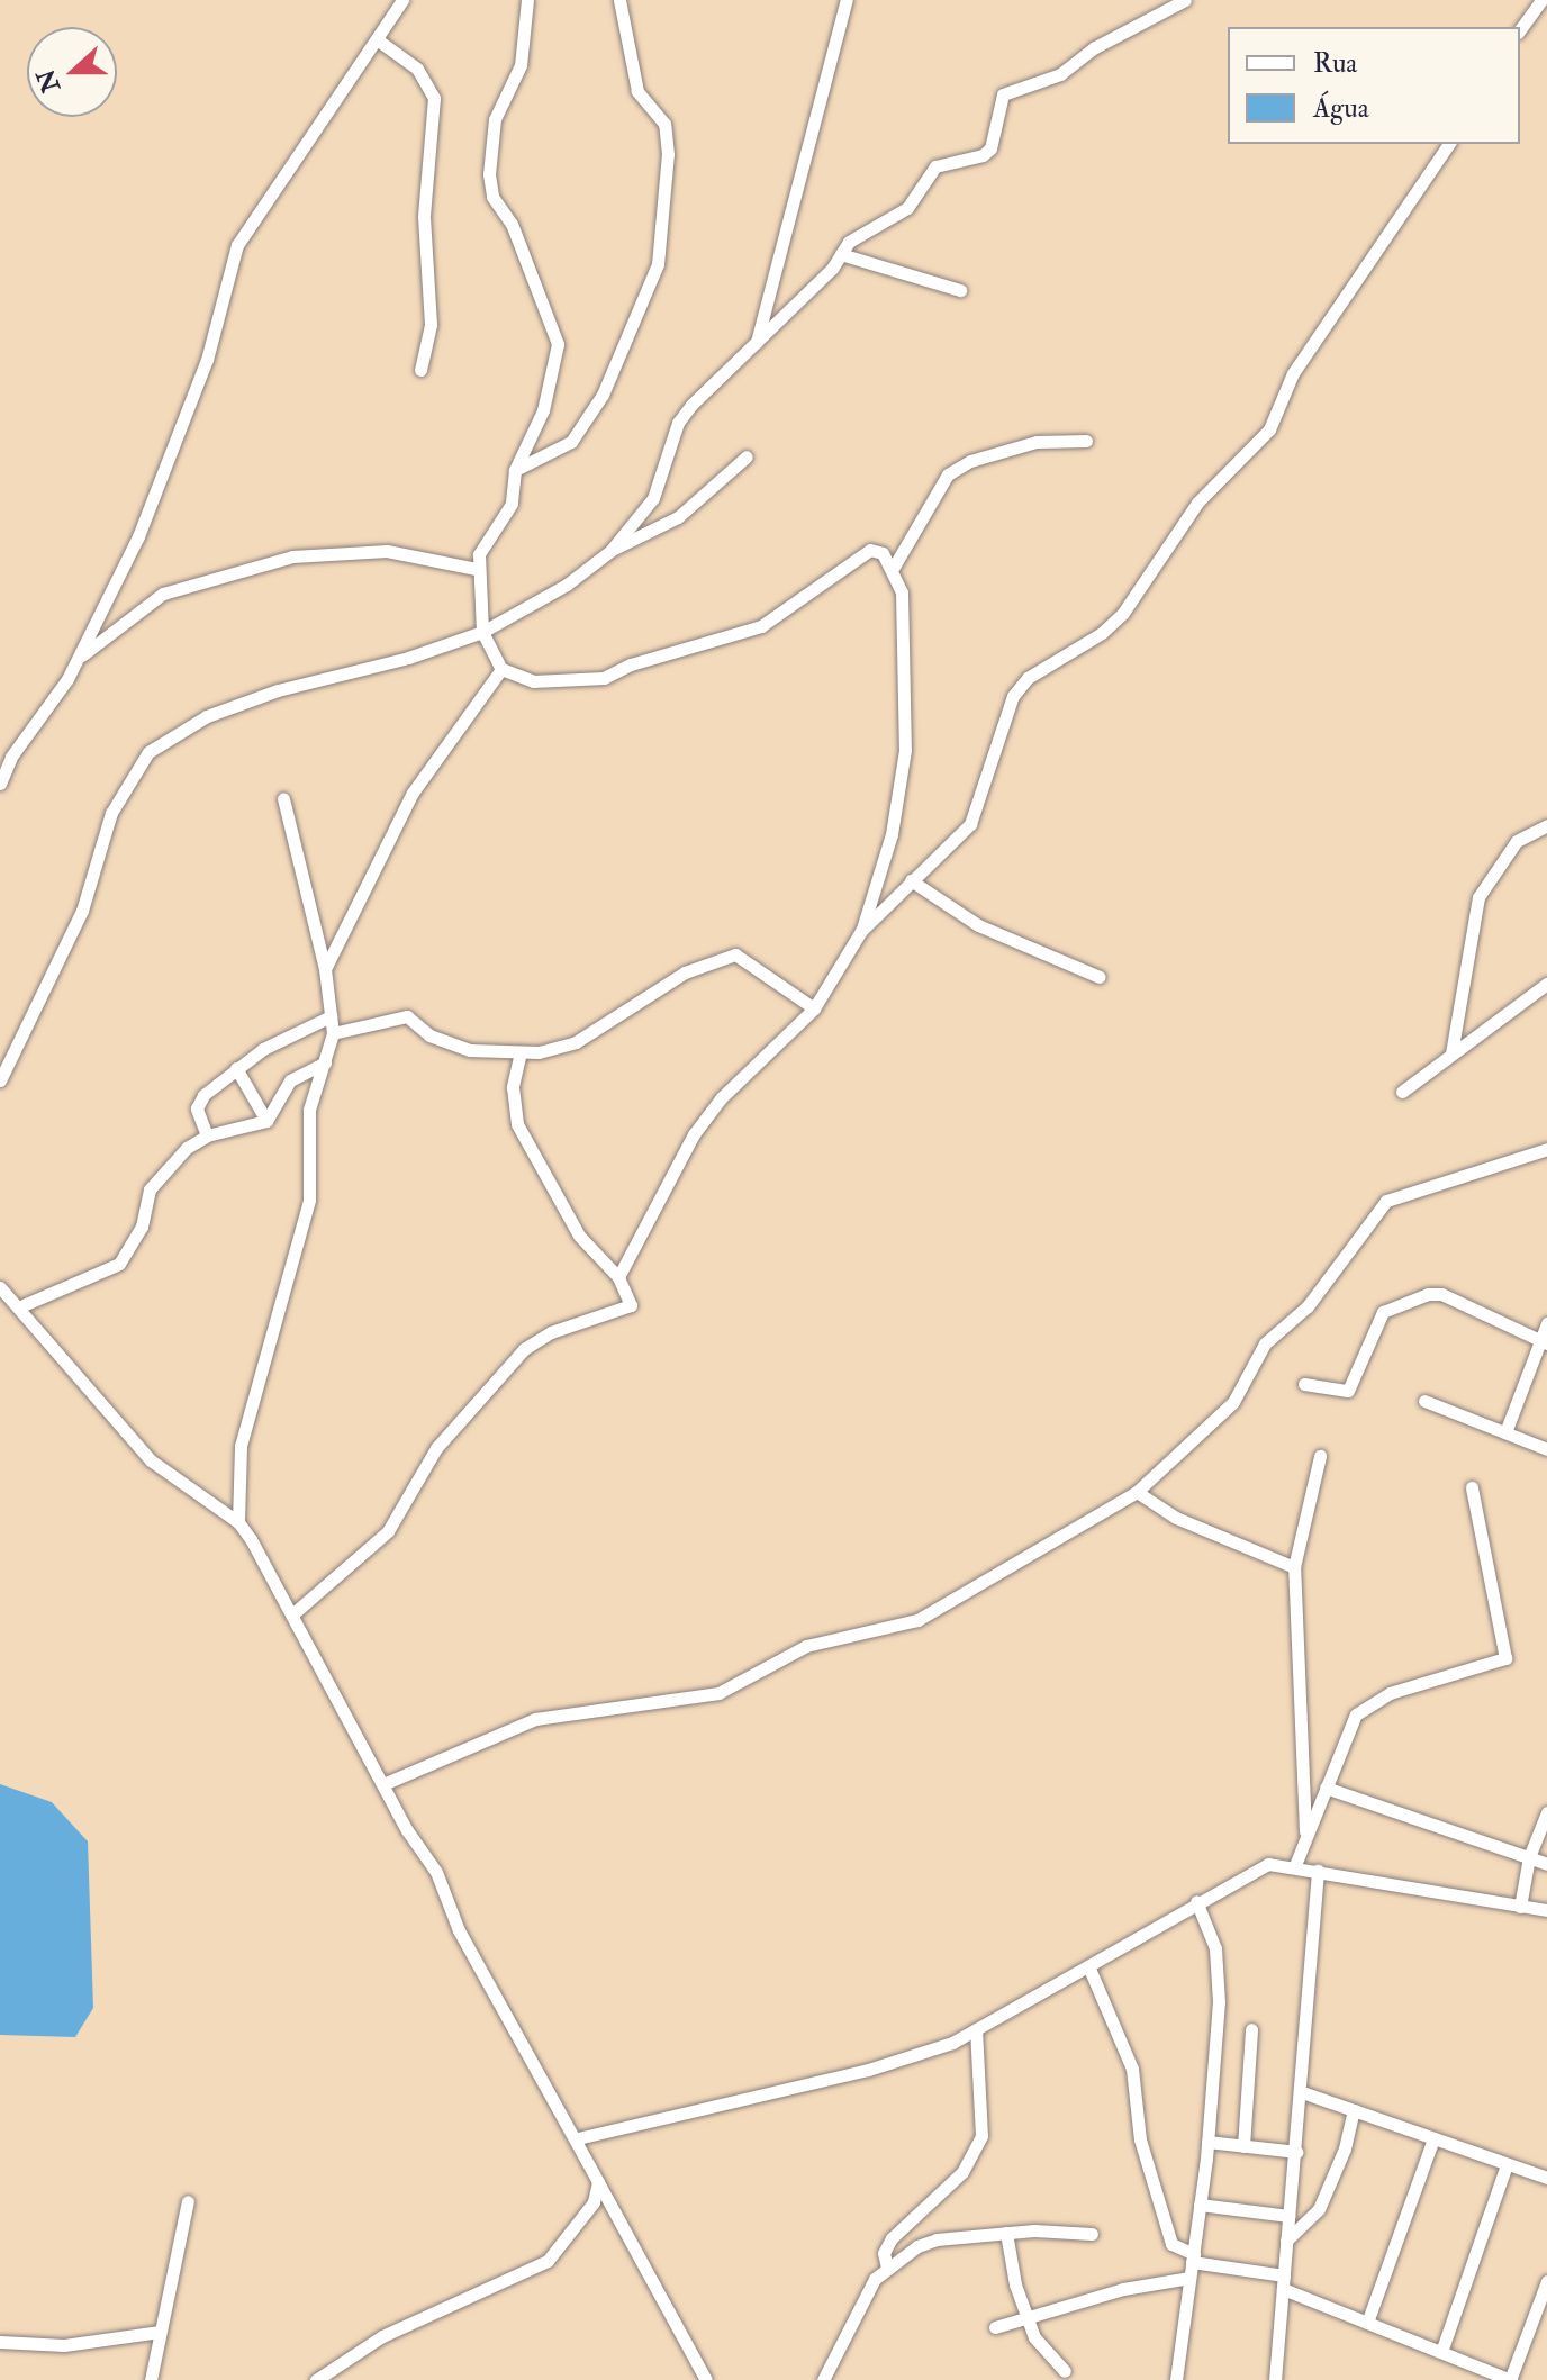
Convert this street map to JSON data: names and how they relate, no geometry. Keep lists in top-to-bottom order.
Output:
{
  "legend": ["Rua", "Água"],
  "north": "left"
}
